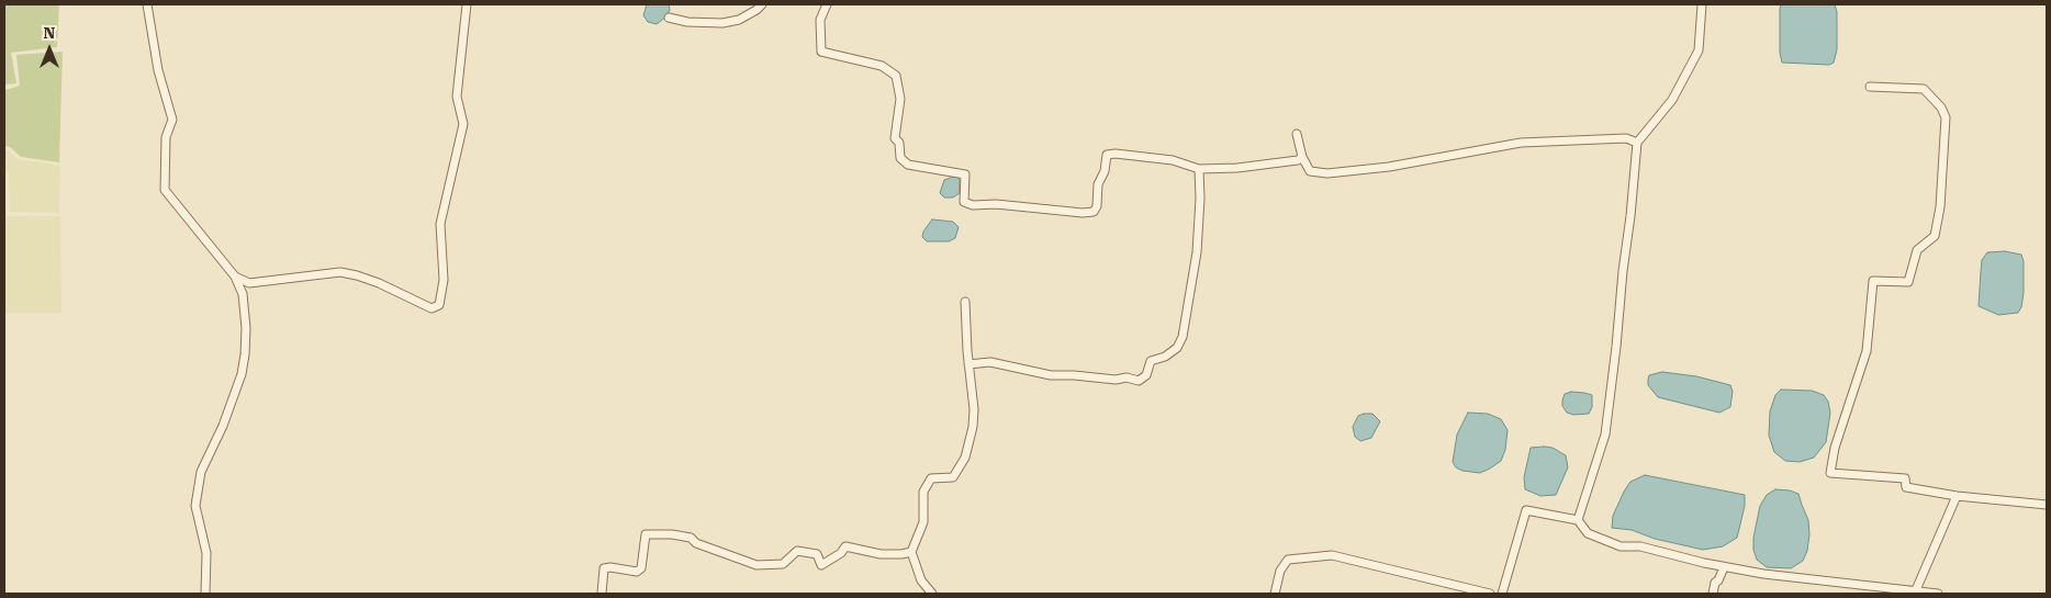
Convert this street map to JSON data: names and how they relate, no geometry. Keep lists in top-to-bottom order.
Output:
{
  "north": "top"
}
